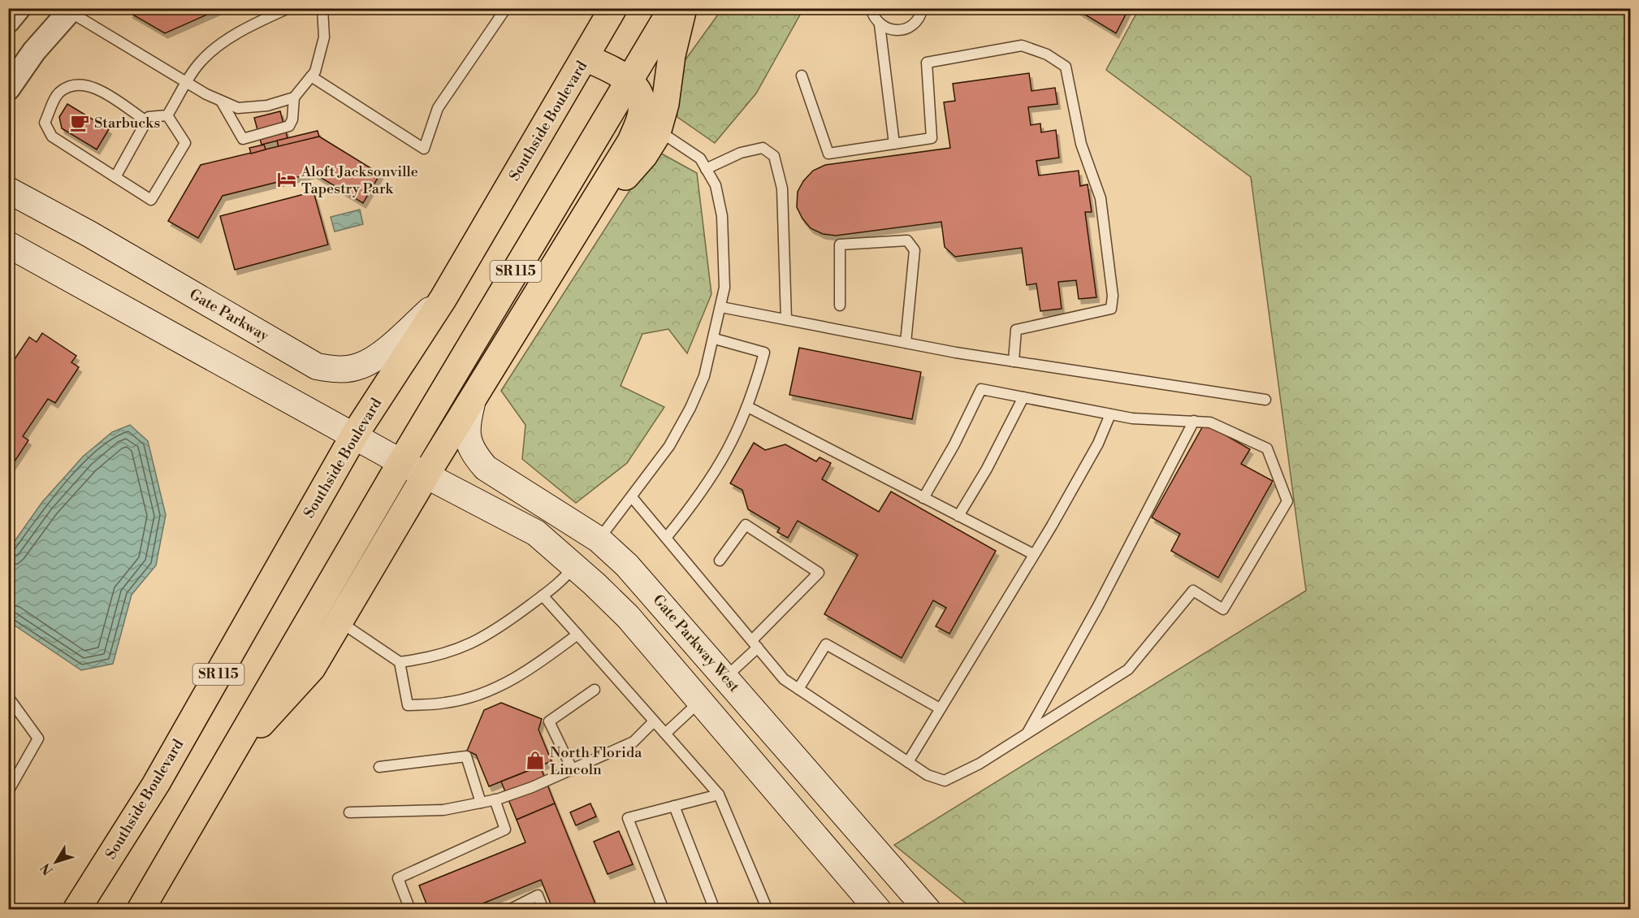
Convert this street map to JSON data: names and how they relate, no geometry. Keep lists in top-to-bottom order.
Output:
{
  "streets": {
    "highway": ["Southside Boulevard", "SR 115"],
    "main road": ["Gate Parkway", "Gate Parkway West"]
  },
  "crossings": [
    ["Southside Boulevard", "Gate Parkway"]
  ],
  "places": {
    "cafe": ["Starbucks"],
    "hotel": ["Aloft Jacksonville Tapestry Park"],
    "shop": ["North Florida Lincoln"]
  },
  "north": "bottom left"
}
